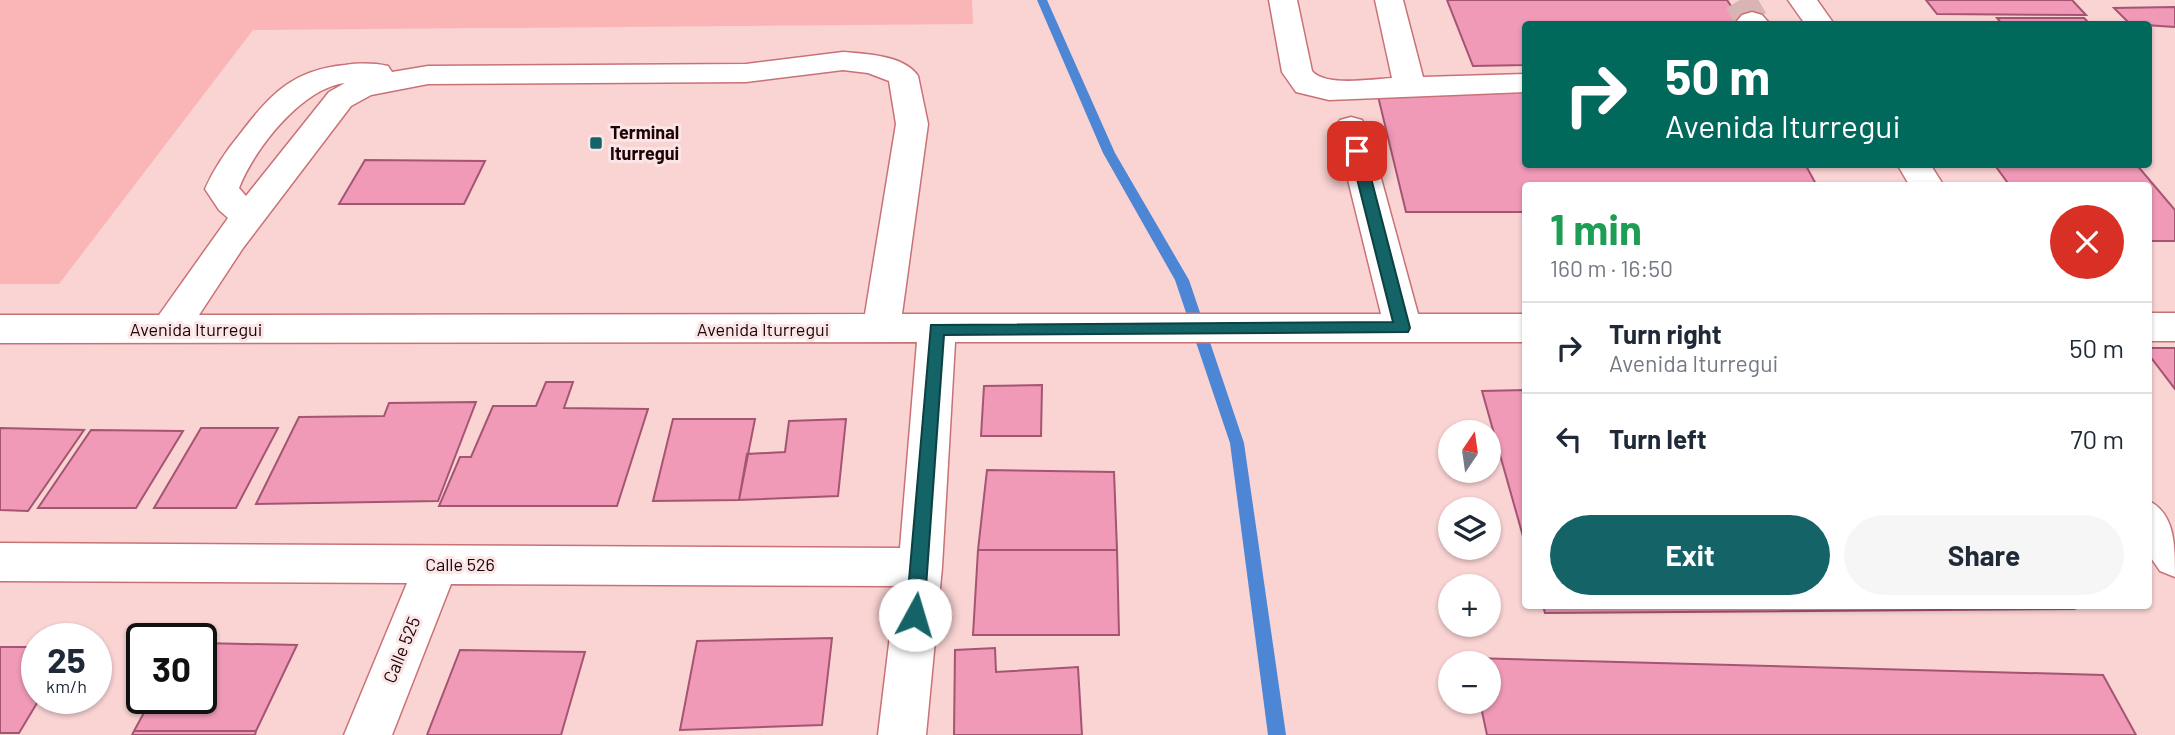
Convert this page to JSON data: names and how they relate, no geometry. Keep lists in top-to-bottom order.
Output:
{
  "streets": {
    "street": ["Avenida Iturregui", "Calle 526", "Calle 525"]
  },
  "crossings": [
    ["Calle 526", "Calle 525"]
  ],
  "places": {
    "transit": ["Terminal Iturregui"]
  },
  "north": "top",
  "page": {
    "turn": ["50 m", "Avenida Iturregui"],
    "heading": ["1 min", "160 m · 16:50"],
    "list": [
      {
        "name": "Turn right",
        "note": "Avenida Iturregui",
        "value": "50 m"
      },
      {
        "name": "Turn left",
        "value": "70 m"
      }
    ],
    "map_buttons": ["+", "−"],
    "buttons": ["Exit", "Share"],
    "speed": "25 km/h",
    "limit": "30"
  }
}
